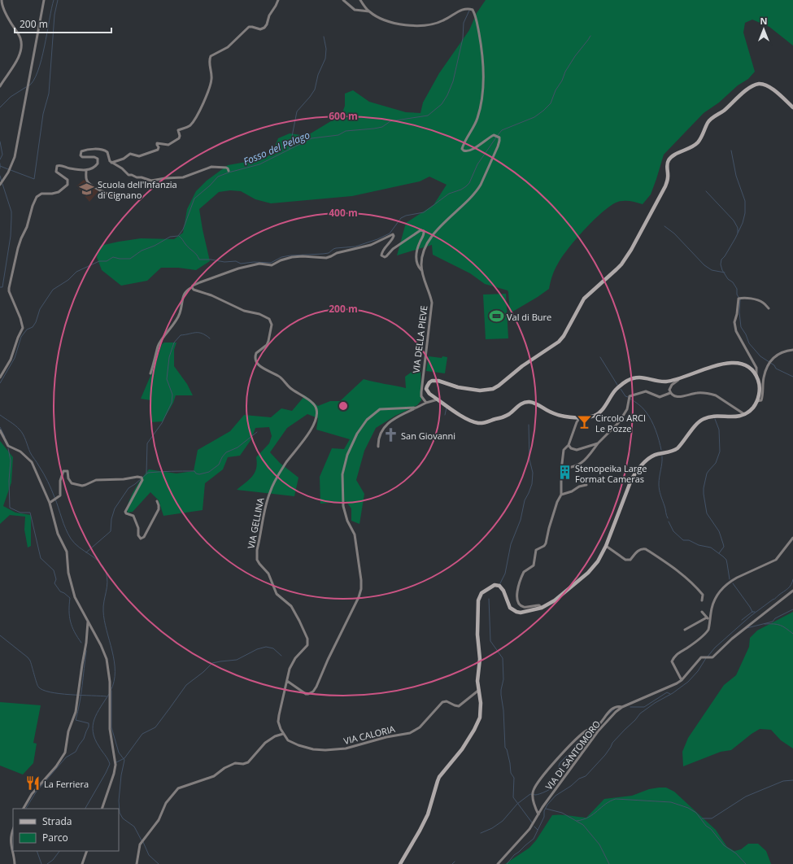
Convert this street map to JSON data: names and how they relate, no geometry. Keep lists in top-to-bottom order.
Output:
{
  "streets": {
    "street": [
      "VIA DELLA PIEVE",
      "VIA GELLINA",
      "VIA CALORIA",
      "VIA DI SANTOMORO"
    ]
  },
  "water": ["Fosso del Pelago"],
  "places": {
    "school or university": ["Scuola dell'Infanzia di Cignano"],
    "sports": ["Val di Bure"],
    "bar": ["Circolo ARCI Le Pozze"],
    "church": ["San Giovanni"],
    "building": ["Stenopeika Large Format Cameras"],
    "restaurant": ["La Ferriera"]
  },
  "legend": ["Strada", "Parco"],
  "scale_bar": "200 m",
  "north": "top",
  "rings": ["600 m", "400 m", "200 m"]
}
